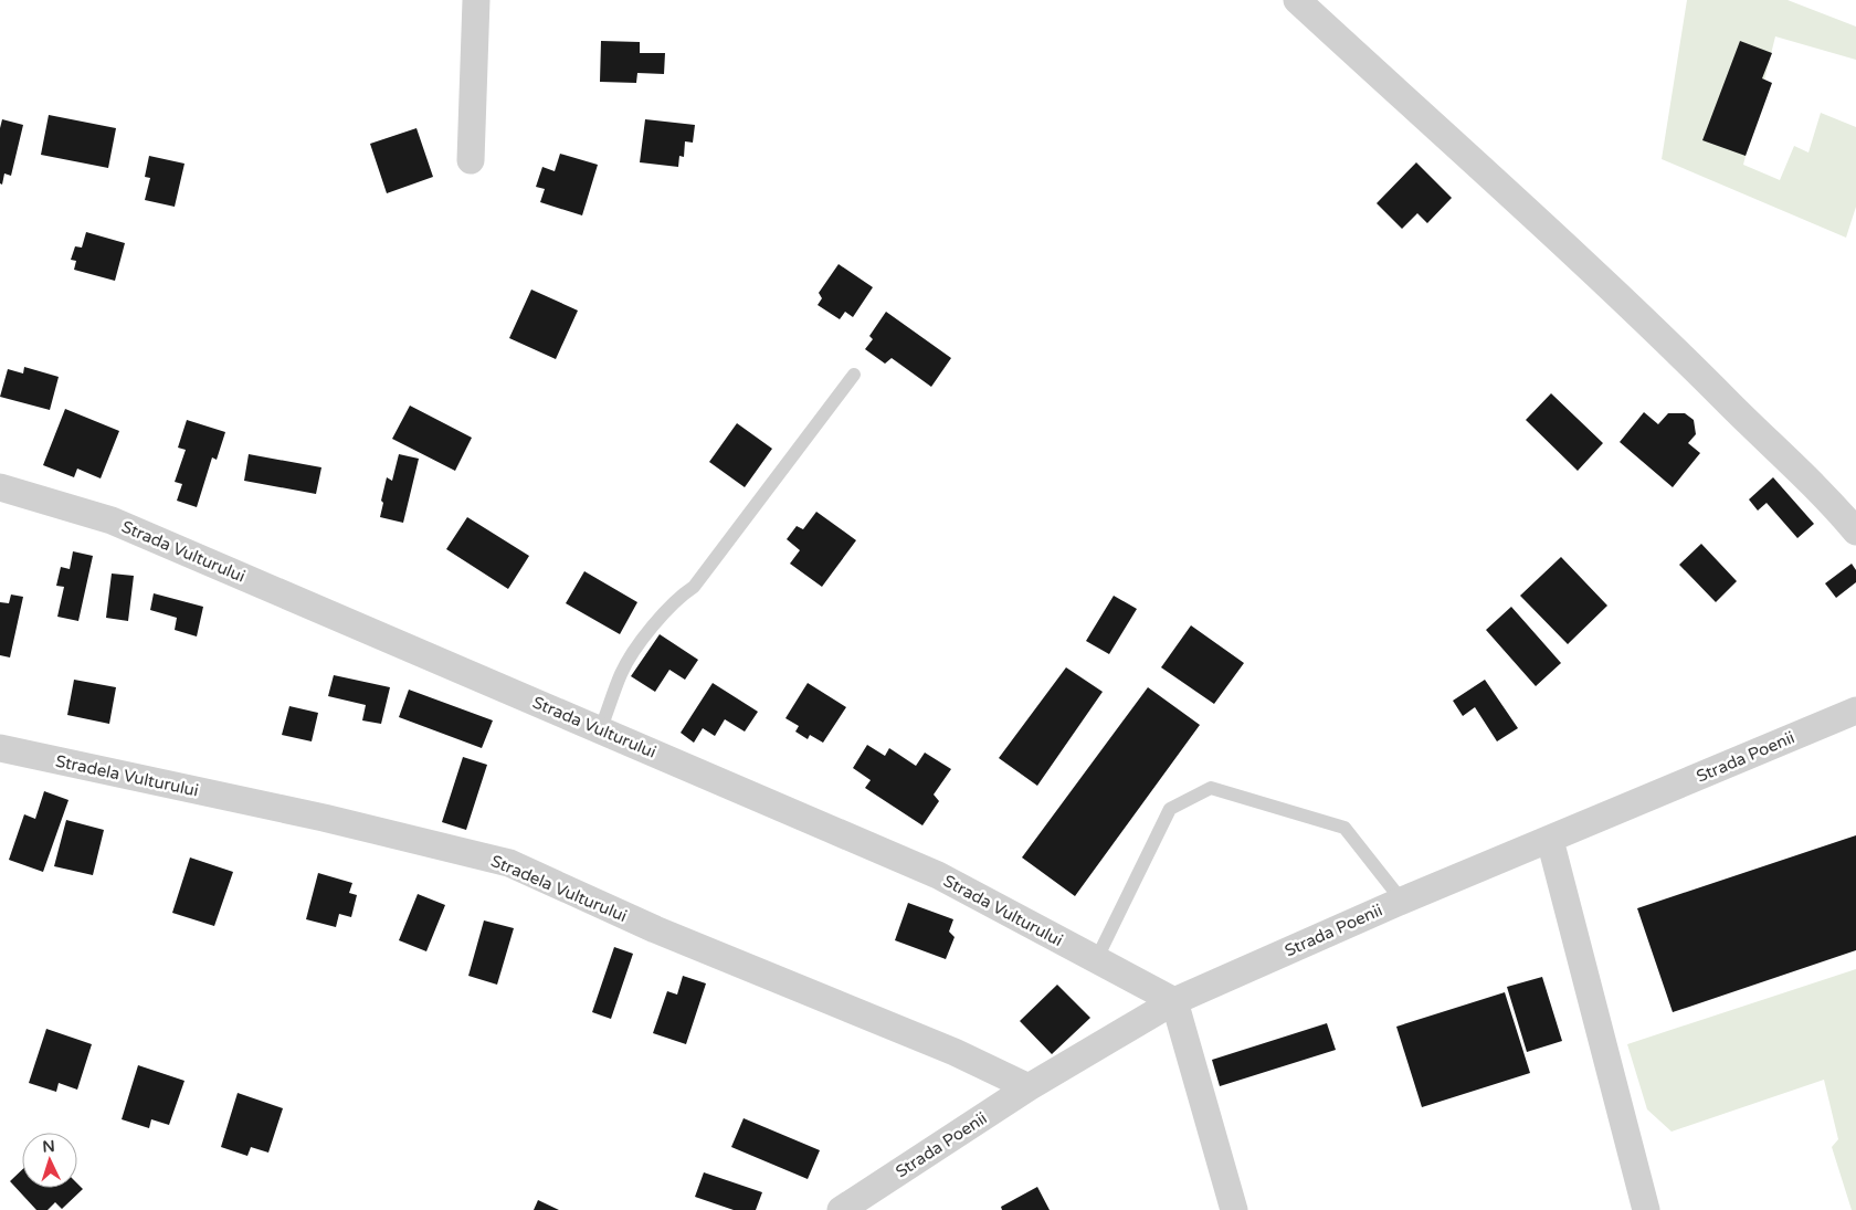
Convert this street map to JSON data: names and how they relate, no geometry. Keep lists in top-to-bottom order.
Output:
{
  "streets": {
    "street": ["Strada Vulturului", "Strada Poenii", "Stradela Vulturului"]
  },
  "crossings": [
    ["Strada Vulturului", "Strada Poenii"],
    ["Strada Poenii", "Stradela Vulturului"]
  ],
  "north": "top"
}
